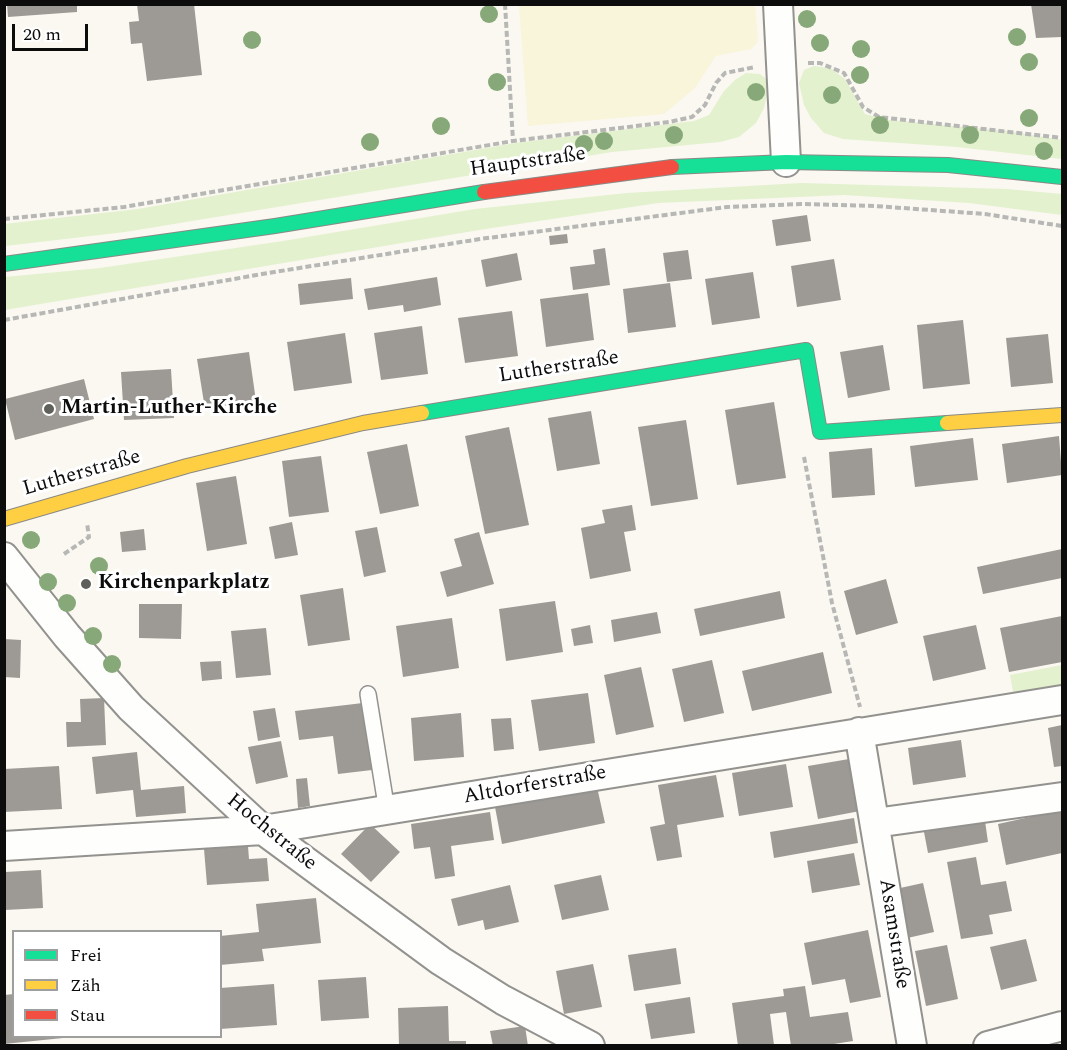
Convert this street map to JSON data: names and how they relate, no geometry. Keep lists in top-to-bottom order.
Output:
{
  "streets": {
    "street": [
      "Hauptstraße",
      "Lutherstraße",
      "Altdorferstraße",
      "Hochstraße",
      "Asamstraße"
    ]
  },
  "crossings": [
    ["Altdorferstraße", "Hochstraße"],
    ["Altdorferstraße", "Asamstraße"]
  ],
  "places": ["Martin-Luther-Kirche", "Kirchenparkplatz"],
  "legend": ["Frei", "Zäh", "Stau"],
  "scale_bar": "20 m"
}
